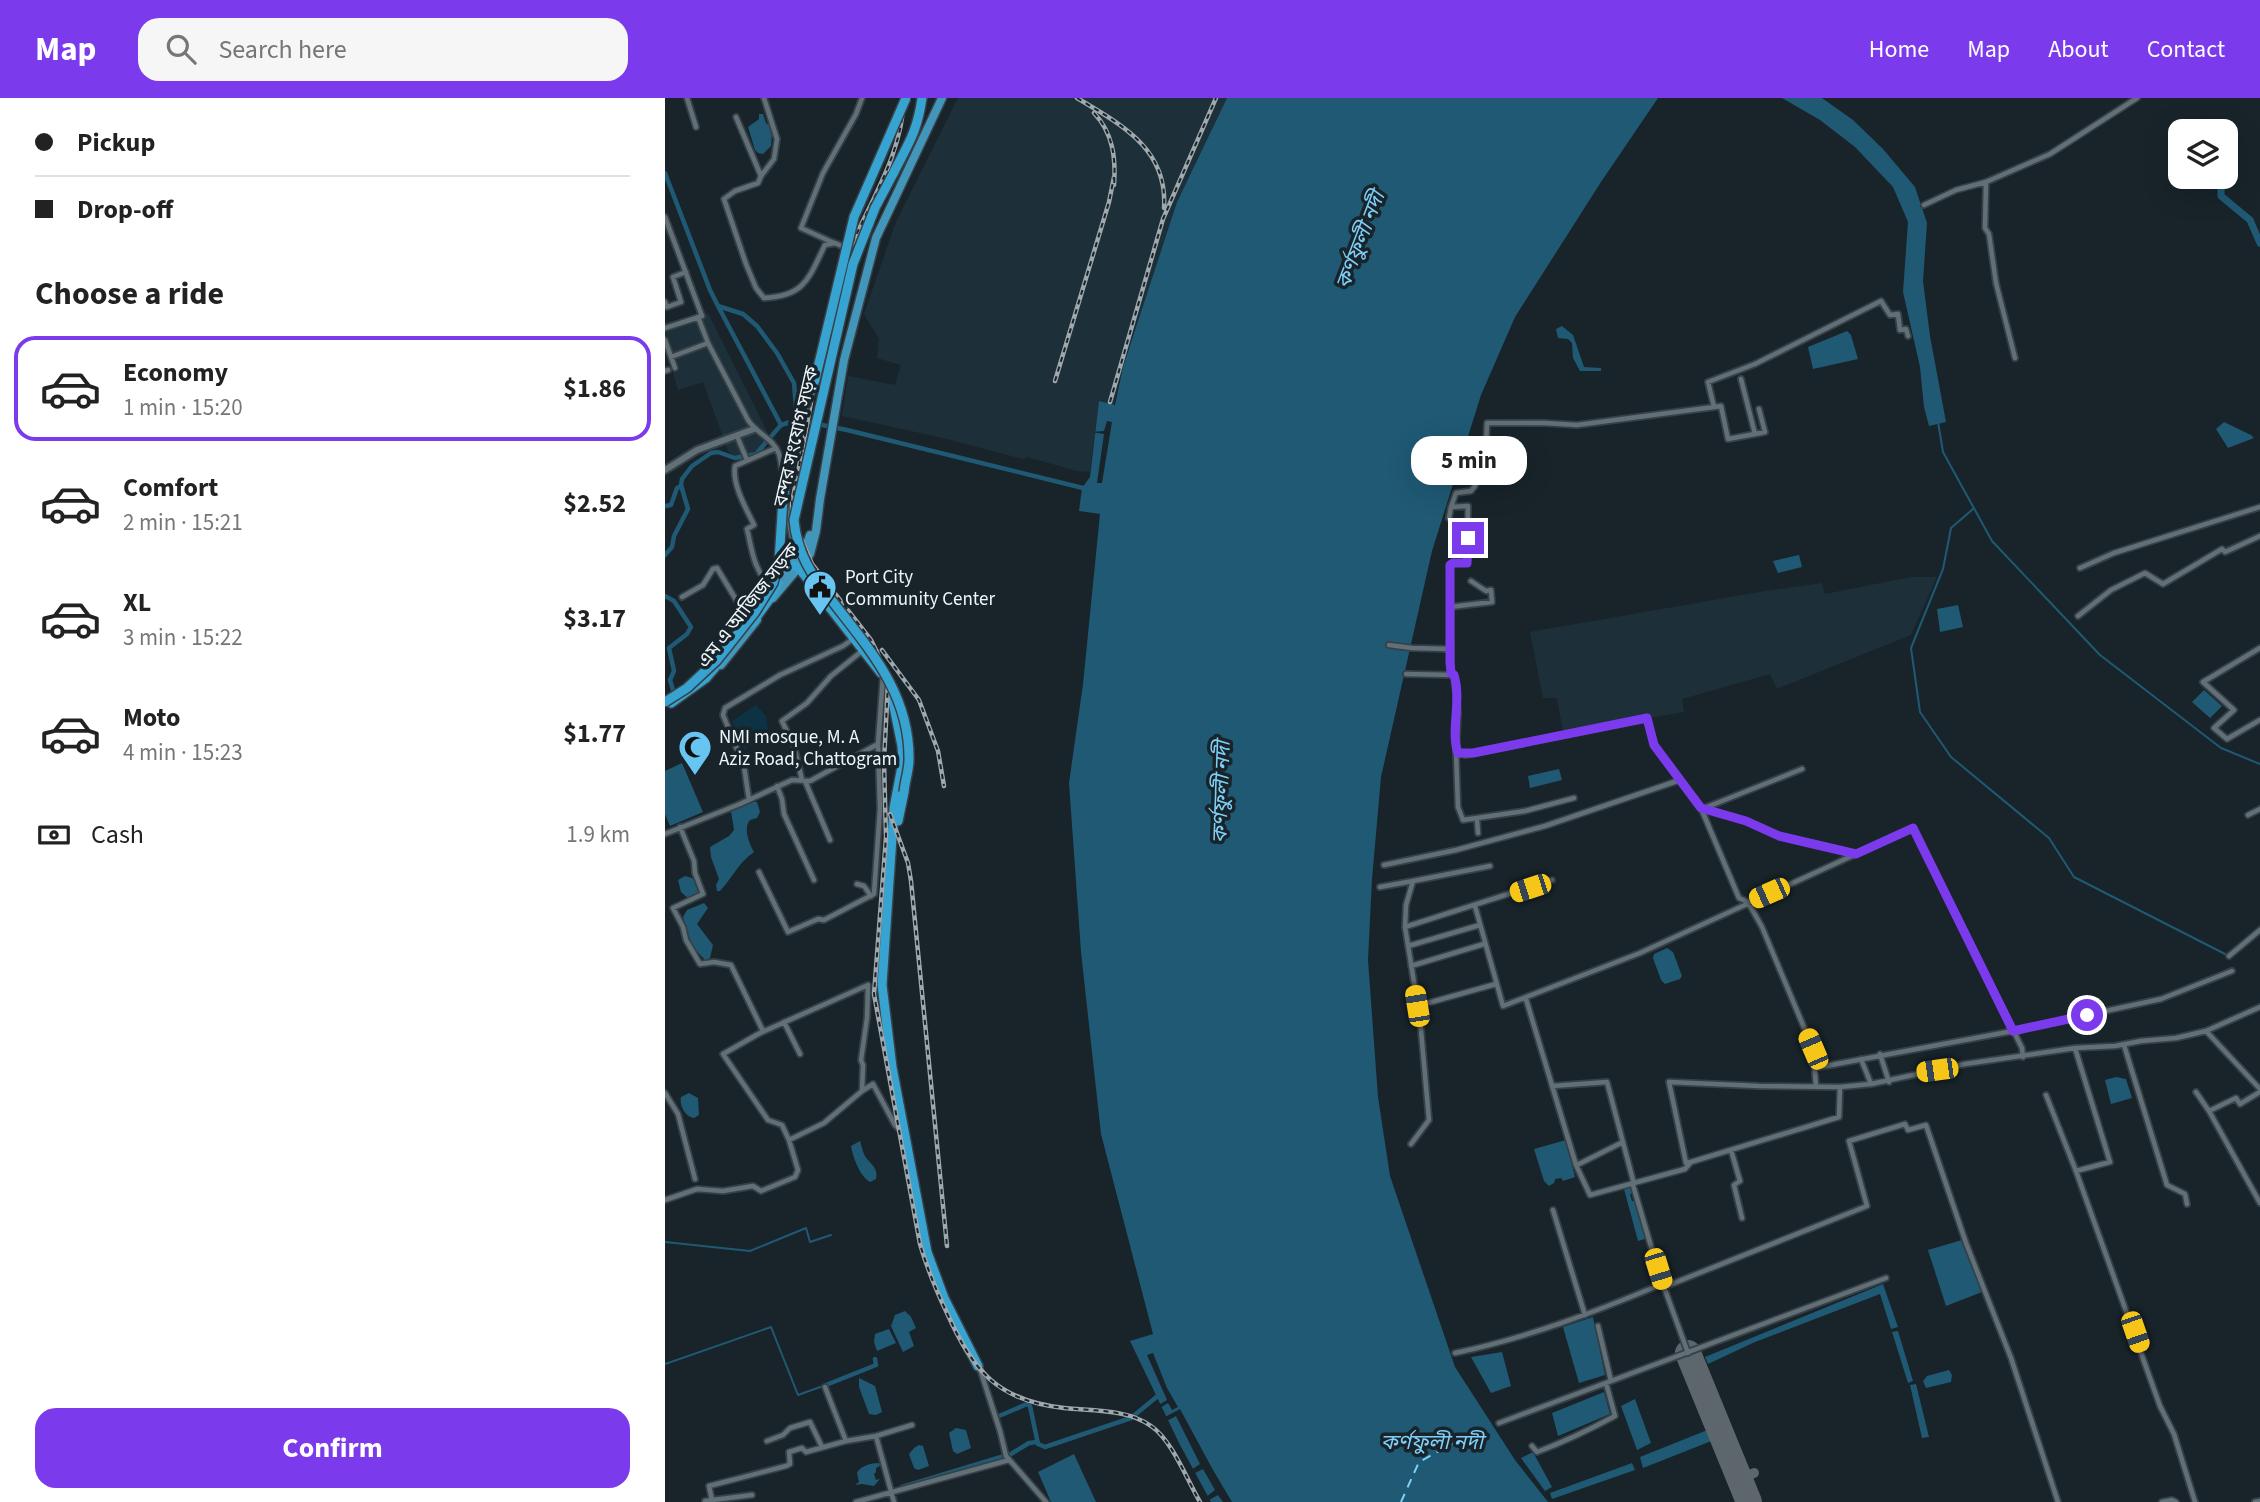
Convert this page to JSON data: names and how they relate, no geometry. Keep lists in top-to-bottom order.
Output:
{
  "streets": {
    "highway": ["বন্দর সংযোগ সড়ক"],
    "main road": ["এম এ আজিজ সড়ক"]
  },
  "water": ["কর্ণফুলী নদী"],
  "places": {
    "public building": ["Port City Community Center"],
    "mosque": ["NMI mosque, M. A Aziz Road, Chattogram"]
  },
  "page": {
    "header": "Map",
    "search": "Search here",
    "nav": [
      "Home",
      "Map",
      "About",
      "Contact"
    ],
    "banner": ["Pickup", "Drop-off"],
    "heading": "Choose a ride",
    "list": [
      {
        "name": "Economy",
        "note": "1 min · 15:20",
        "value": "$1.86"
      },
      {
        "name": "Comfort",
        "note": "2 min · 15:21",
        "value": "$2.52"
      },
      {
        "name": "XL",
        "note": "3 min · 15:22",
        "value": "$3.17"
      },
      {
        "name": "Moto",
        "note": "4 min · 15:23",
        "value": "$1.77"
      }
    ],
    "bubble": "5 min",
    "pay": ["Cash", "1.9 km"],
    "buttons": "Confirm"
  }
}
